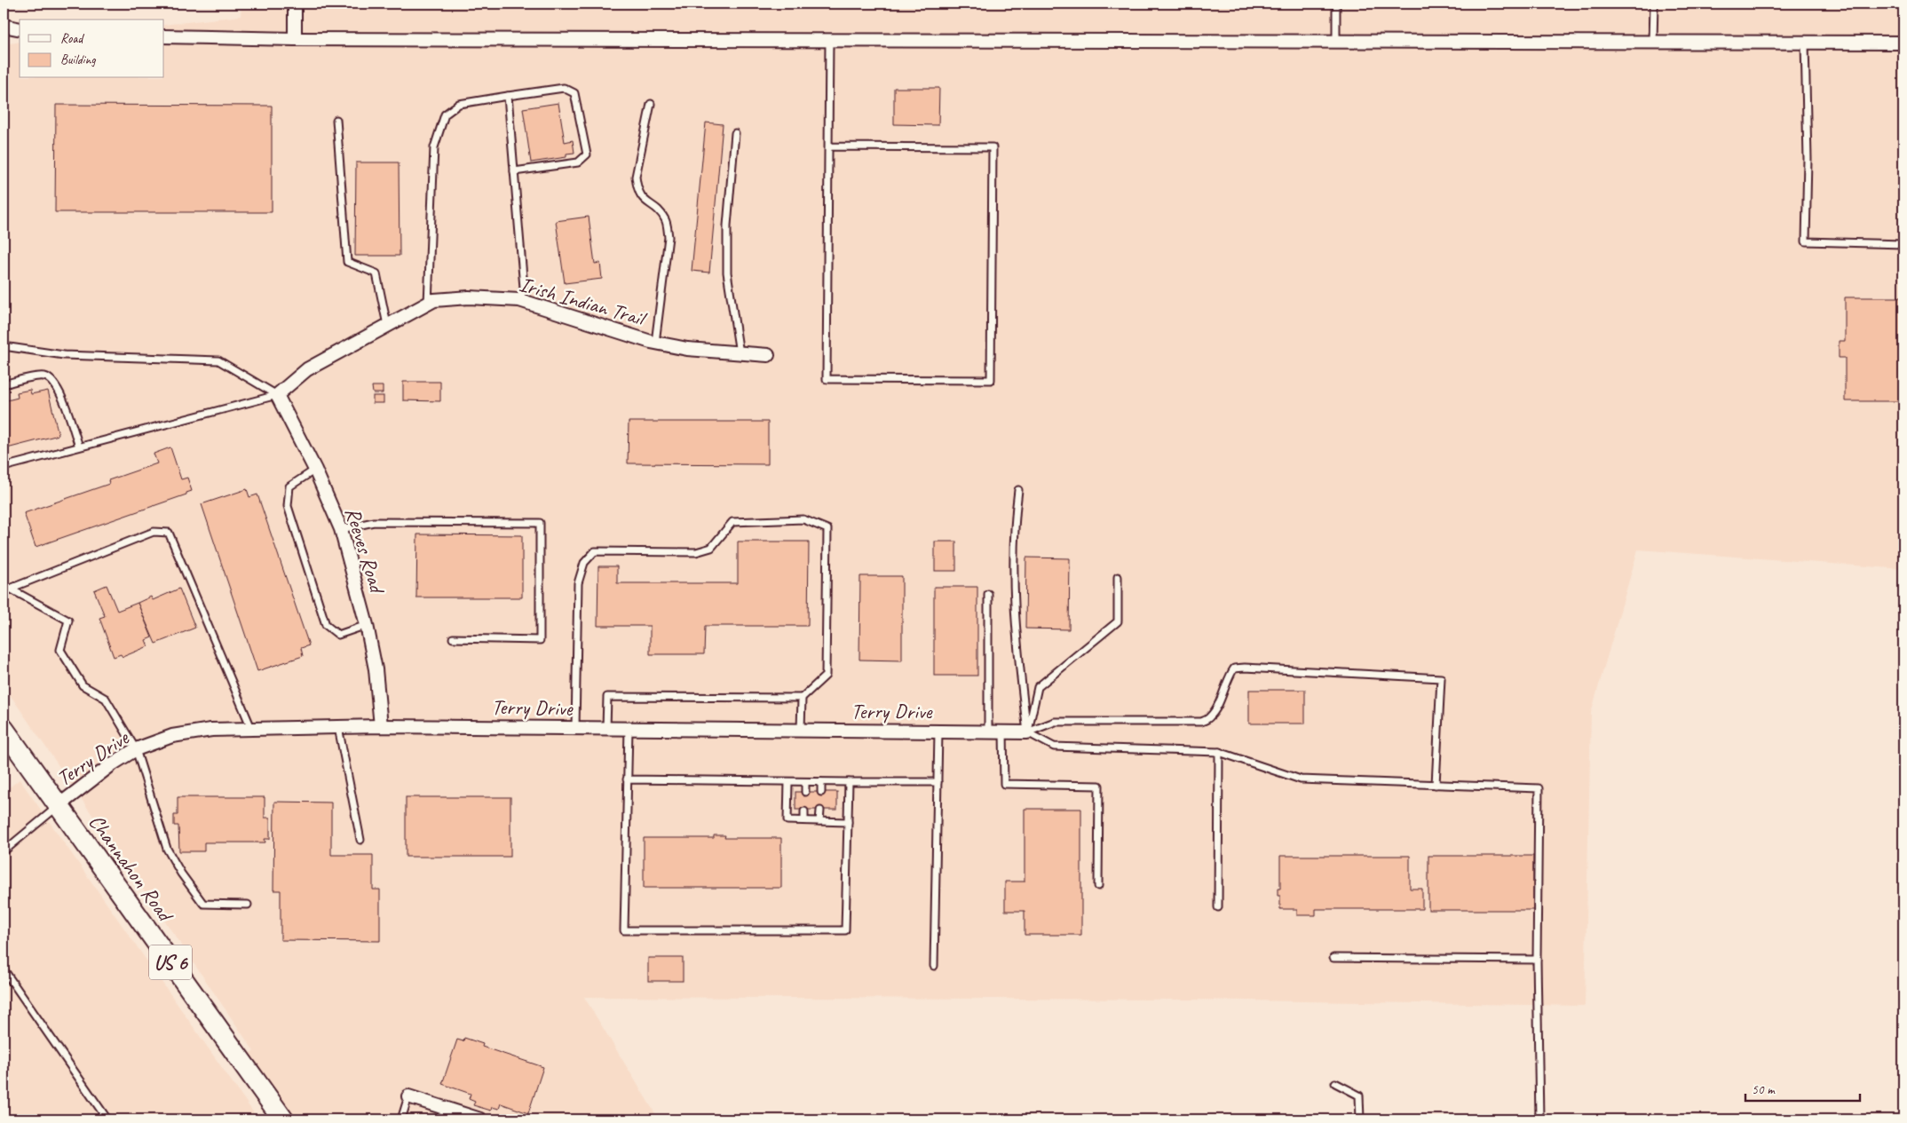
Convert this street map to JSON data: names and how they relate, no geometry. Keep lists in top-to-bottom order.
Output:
{
  "streets": {
    "main road": ["Channahon Road", "US 6"],
    "street": ["Irish Indian Trail", "Reeves Road", "Terry Drive"]
  },
  "crossings": [
    ["Irish Indian Trail", "Reeves Road"],
    ["Reeves Road", "Terry Drive"],
    ["Terry Drive", "Channahon Road"]
  ],
  "legend": ["Road", "Building"],
  "scale_bar": "50 m"
}
